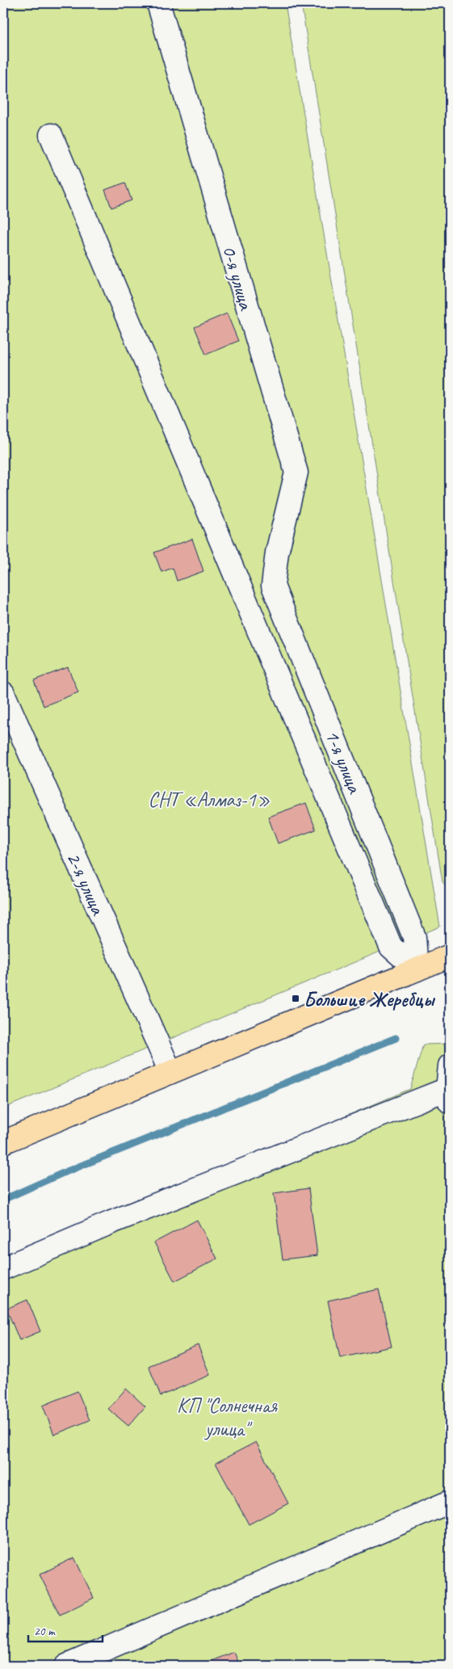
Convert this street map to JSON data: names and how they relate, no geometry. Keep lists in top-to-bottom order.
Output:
{
  "streets": {
    "street": ["0-я улица", "1-я улица", "2-я улица"]
  },
  "crossings": [
    ["0-я улица", "1-я улица"]
  ],
  "parks": ["СНТ «Алмаз-1»", "КП \"Солнечная улица\""],
  "places": {
    "transit": ["Большие Жеребцы"]
  },
  "scale_bar": "20 m"
}
